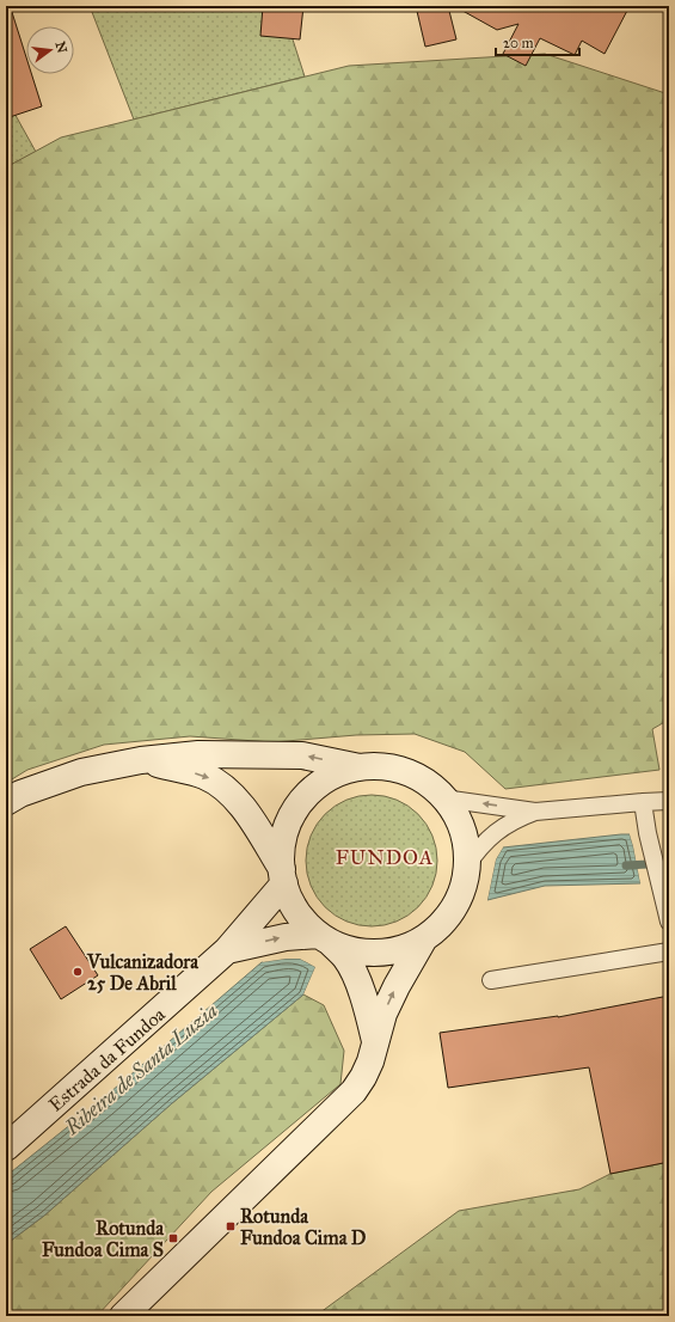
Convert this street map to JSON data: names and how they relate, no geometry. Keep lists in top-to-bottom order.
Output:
{
  "streets": {
    "main road": ["Estrada da Fundoa"]
  },
  "districts": ["FUNDOA"],
  "water": ["Ribeira de Santa Luzia"],
  "places": {
    "other": ["Vulcanizadora 25 De Abril"],
    "transit": ["Rotunda Fundoa Cima D", "Rotunda Fundoa Cima S"]
  },
  "scale_bar": "20 m",
  "north": "right"
}
